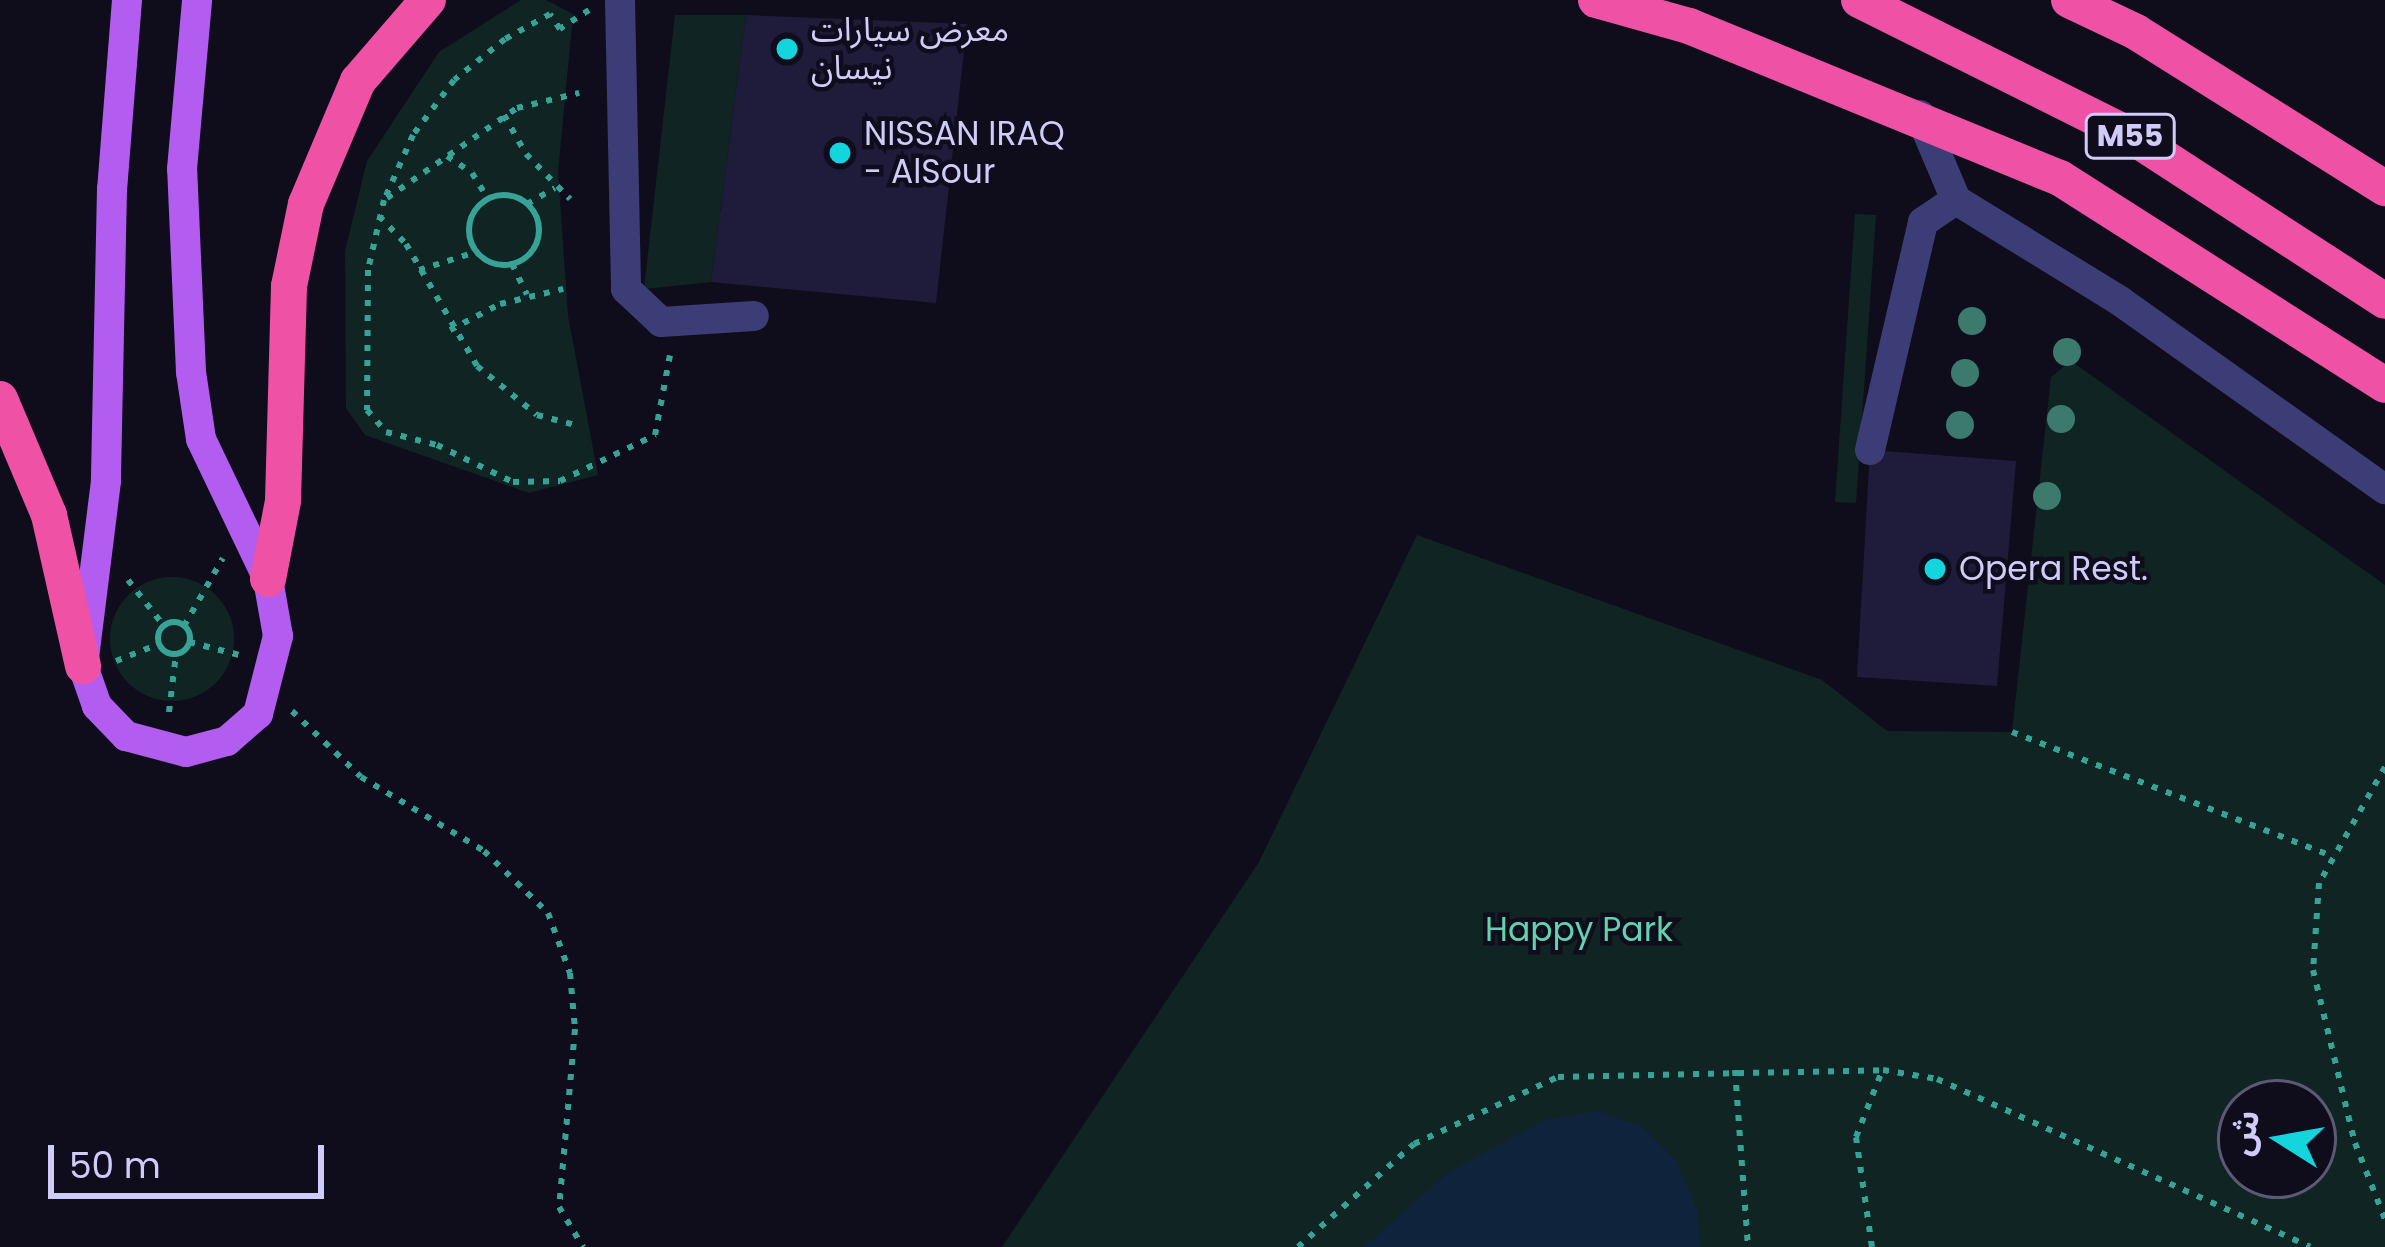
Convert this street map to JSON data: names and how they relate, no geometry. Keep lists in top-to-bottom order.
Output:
{
  "streets": {
    "highway": ["M55"]
  },
  "parks": ["Happy Park"],
  "places": ["معرض سيارات نيسان", "NISSAN IRAQ - AlSour", "Opera Rest."],
  "scale_bar": "50 m",
  "north": "left"
}
